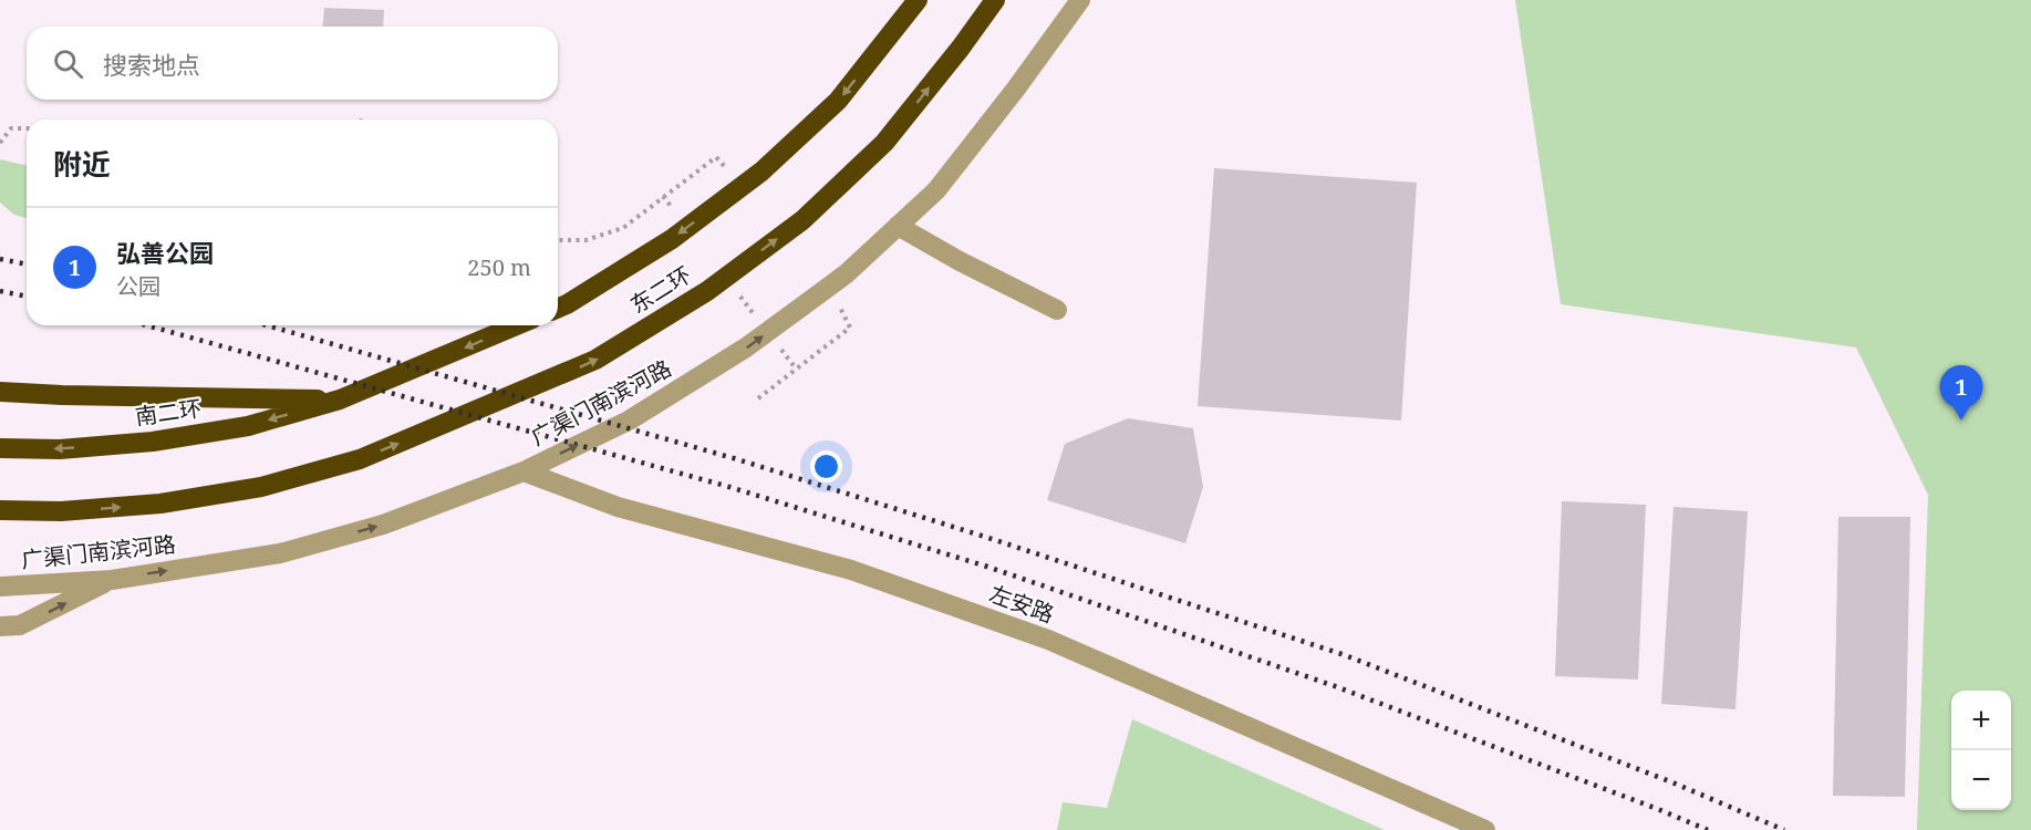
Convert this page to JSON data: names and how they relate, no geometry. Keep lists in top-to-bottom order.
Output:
{
  "streets": {
    "highway": ["东二环", "南二环"],
    "street": ["广渠门南滨河路", "左安路"]
  },
  "crossings": [
    ["广渠门南滨河路", "左安路"]
  ],
  "one_way": ["广渠门南滨河路"],
  "page": {
    "search": "搜索地点",
    "heading": "附近",
    "list": [
      {
        "mark": "1",
        "name": "弘善公园",
        "note": "公园",
        "value": "250 m"
      }
    ],
    "pins": "1",
    "map_buttons": ["+", "−"]
  }
}
